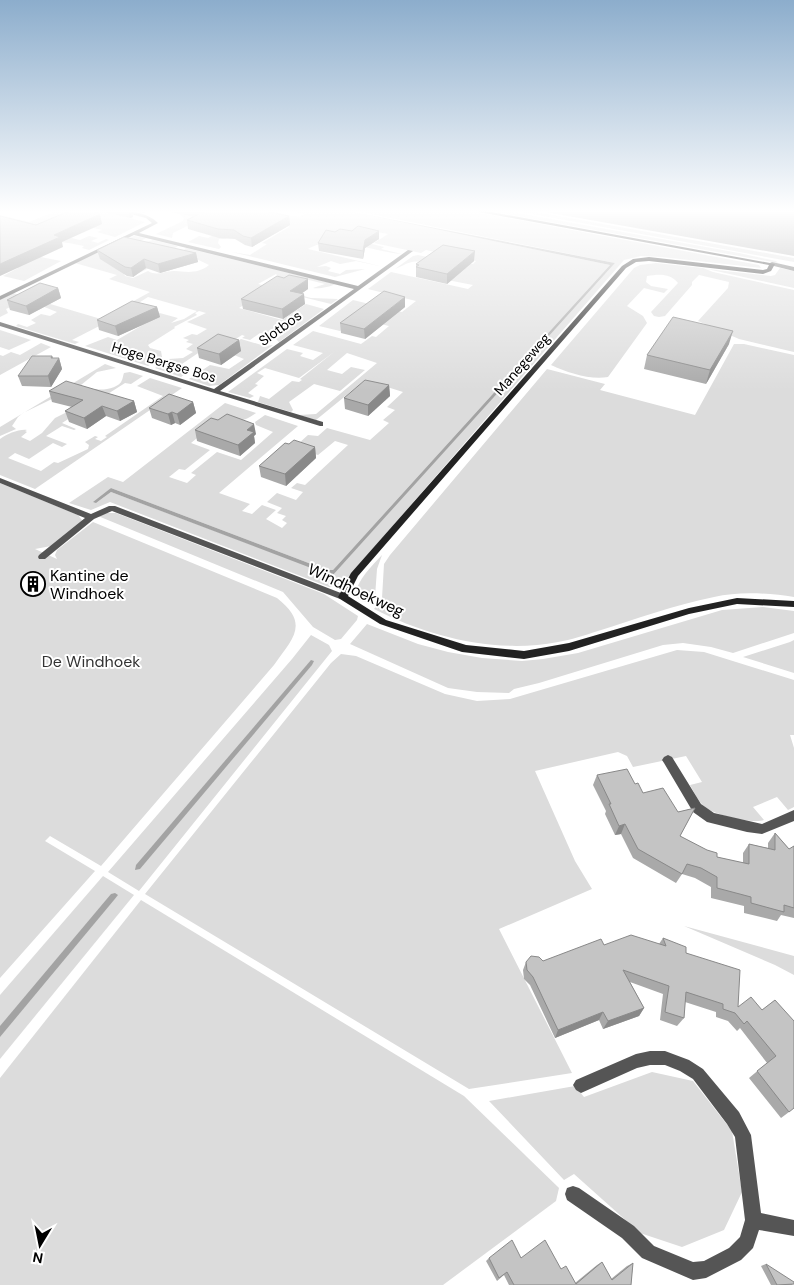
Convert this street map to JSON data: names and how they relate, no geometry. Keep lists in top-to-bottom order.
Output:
{
  "streets": {
    "street": [
      "Slotbos",
      "Hoge Bergse Bos",
      "Manegeweg",
      "Windhoekweg"
    ]
  },
  "crossings": [
    ["Slotbos", "Hoge Bergse Bos"],
    ["Manegeweg", "Windhoekweg"]
  ],
  "parks": ["De Windhoek"],
  "places": {
    "building": ["Kantine de Windhoek"]
  },
  "north": "bottom"
}
